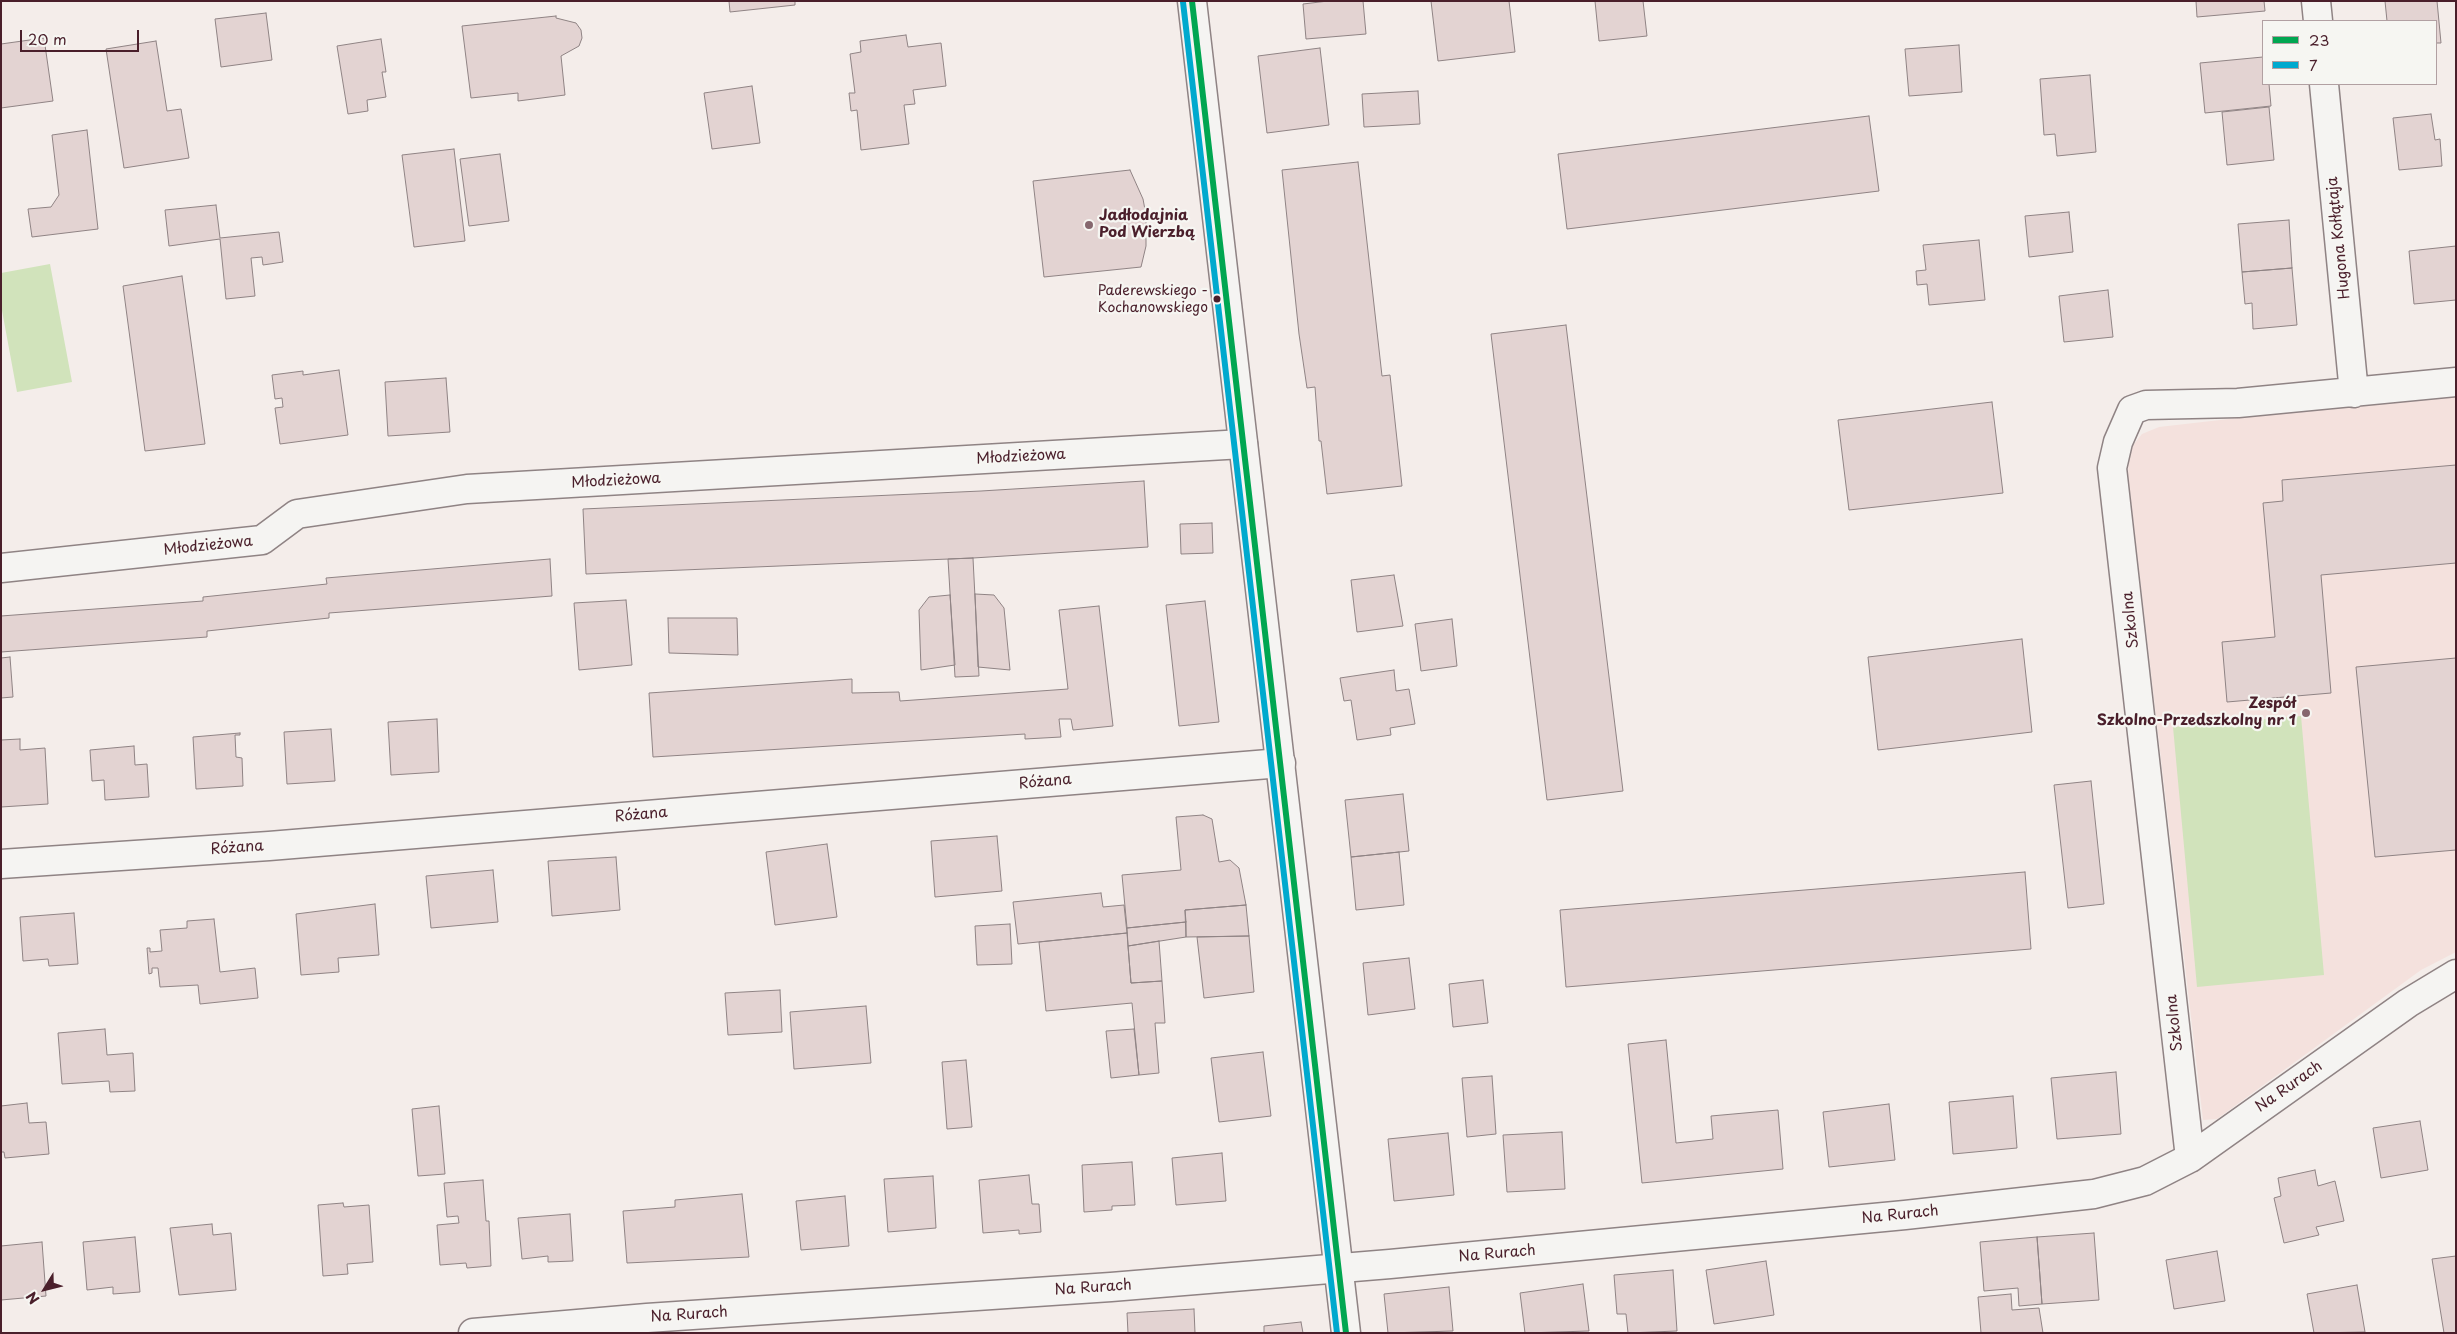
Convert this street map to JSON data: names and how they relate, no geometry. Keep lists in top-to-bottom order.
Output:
{
  "streets": {
    "street": [
      "Hugona Kołłątaja",
      "Młodzieżowa",
      "Szkolna",
      "Różana",
      "Na Rurach"
    ]
  },
  "crossings": [
    ["Hugona Kołłątaja", "Szkolna"],
    ["Szkolna", "Na Rurach"]
  ],
  "places": ["Jadłodajnia Pod Wierzbą", "Paderewskiego - Kochanowskiego", "Zespół Szkolno-Przedszkolny nr 1"],
  "lines": ["transit line 23", "transit line 7"],
  "legend": ["23", "7"],
  "scale_bar": "20 m",
  "north": "bottom left"
}
